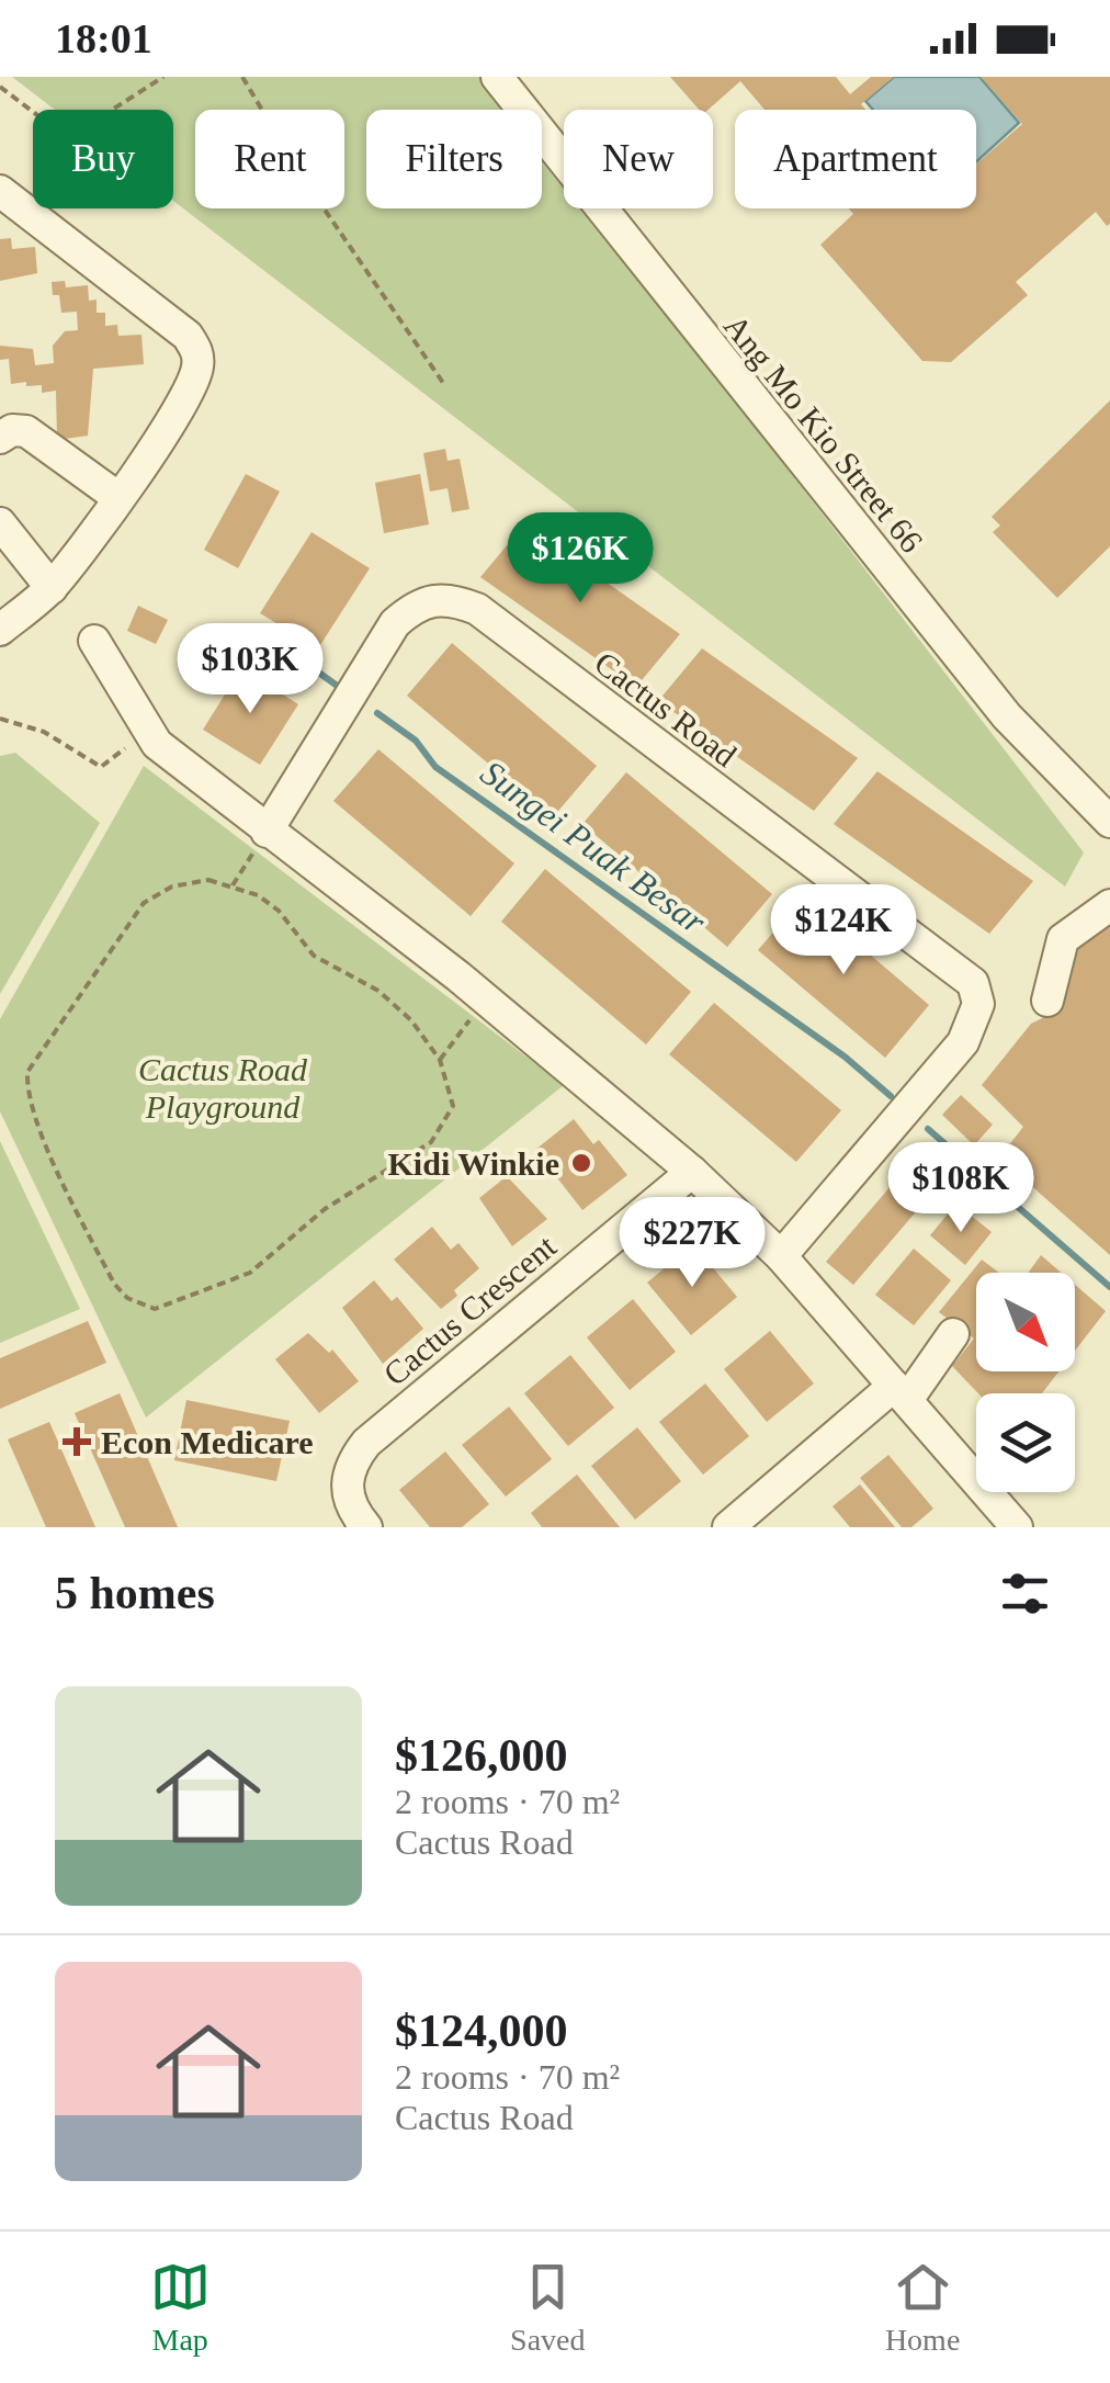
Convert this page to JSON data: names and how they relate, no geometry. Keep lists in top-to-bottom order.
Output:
{
  "streets": {
    "street": ["Ang Mo Kio Street 66", "Cactus Road", "Cactus Crescent"]
  },
  "water": ["Sungei Puak Besar"],
  "parks": ["Cactus Road Playground"],
  "places": {
    "other": ["Kidi Winkie"],
    "health": ["Econ Medicare"]
  },
  "north": "bottom right",
  "page": {
    "status": "18:01",
    "chip": [
      "Buy",
      "Rent",
      "Filters",
      "New",
      "Apartment"
    ],
    "price": [
      "$126K",
      "$103K",
      "$124K",
      "$108K",
      "$227K"
    ],
    "heading": "5 homes",
    "list": [
      {
        "name": "$126,000",
        "note": "2 rooms · 70 m² · Cactus Road"
      },
      {
        "name": "$124,000",
        "note": "2 rooms · 70 m² · Cactus Road"
      }
    ],
    "tabs": ["Map", "Saved", "Home"]
  }
}
